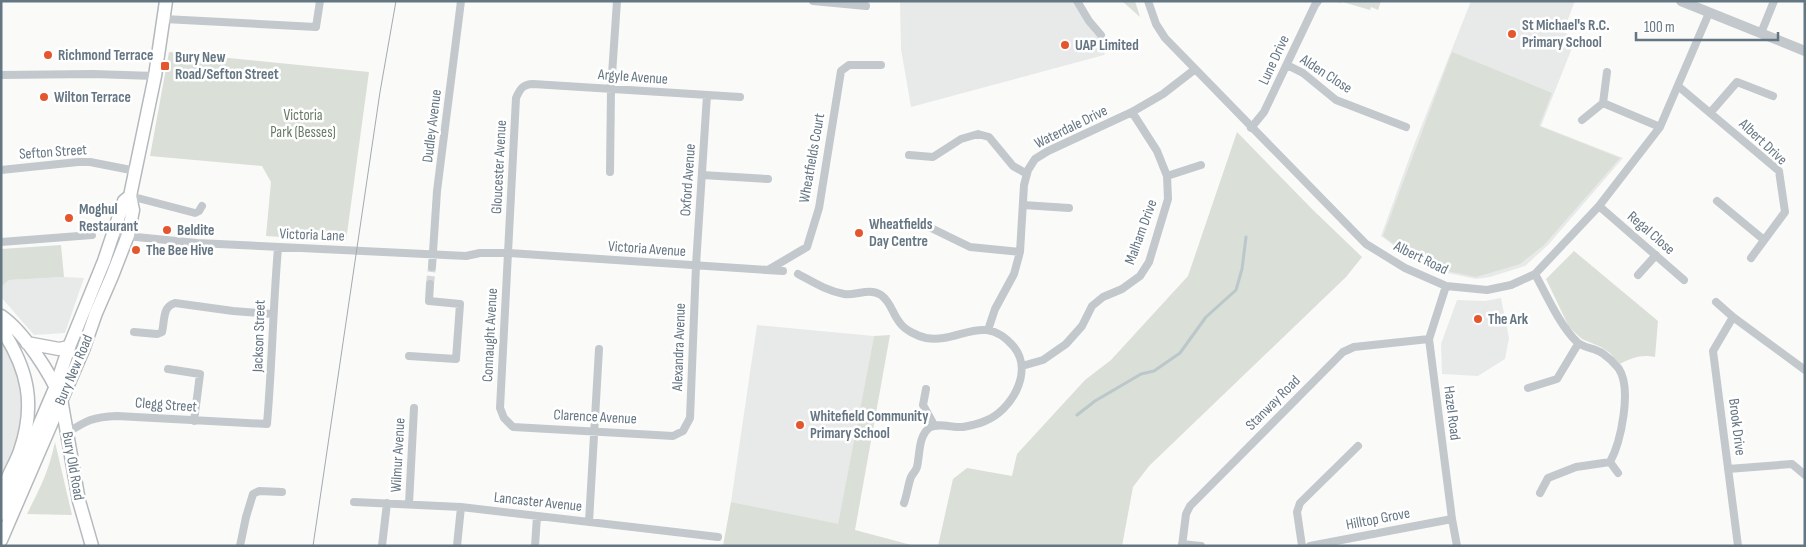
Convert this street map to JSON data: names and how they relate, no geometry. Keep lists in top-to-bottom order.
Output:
{
  "streets": {
    "main road": ["Bury New Road", "Bury Old Road"],
    "street": [
      "Lune Drive",
      "Alden Close",
      "Argyle Avenue",
      "Dudley Avenue",
      "Waterdale Drive",
      "Albert Drive",
      "Sefton Street",
      "Wheatfields Court",
      "Gloucester Avenue",
      "Oxford Avenue",
      "Malham Drive",
      "Regal Close",
      "Victoria Lane",
      "Victoria Avenue",
      "Albert Road",
      "Connaught Avenue",
      "Jackson Street",
      "Alexandra Avenue",
      "Stanway Road",
      "Clegg Street",
      "Hazel Road",
      "Clarence Avenue",
      "Brook Drive",
      "Wilmur Avenue",
      "Lancaster Avenue",
      "Hilltop Grove"
    ]
  },
  "crossings": [
    ["Lune Drive", "Alden Close"],
    ["Lune Drive", "Albert Road"],
    ["Argyle Avenue", "Gloucester Avenue"],
    ["Argyle Avenue", "Oxford Avenue"],
    ["Dudley Avenue", "Victoria Lane"],
    ["Waterdale Drive", "Malham Drive"],
    ["Waterdale Drive", "Albert Road"],
    ["Albert Drive", "Albert Road"],
    ["Sefton Street", "Bury New Road"],
    ["Wheatfields Court", "Victoria Avenue"],
    ["Gloucester Avenue", "Victoria Lane"],
    ["Gloucester Avenue", "Victoria Avenue"],
    ["Gloucester Avenue", "Connaught Avenue"],
    ["Oxford Avenue", "Victoria Avenue"],
    ["Oxford Avenue", "Alexandra Avenue"],
    ["Regal Close", "Albert Road"],
    ["Victoria Lane", "Victoria Avenue"],
    ["Victoria Lane", "Connaught Avenue"],
    ["Victoria Lane", "Jackson Street"],
    ["Victoria Lane", "Bury New Road"],
    ["Victoria Avenue", "Connaught Avenue"],
    ["Victoria Avenue", "Alexandra Avenue"],
    ["Albert Road", "Hazel Road"],
    ["Connaught Avenue", "Clarence Avenue"],
    ["Jackson Street", "Clegg Street"],
    ["Alexandra Avenue", "Clarence Avenue"],
    ["Bury New Road", "Bury Old Road"],
    ["Stanway Road", "Hazel Road"],
    ["Clegg Street", "Bury Old Road"],
    ["Hazel Road", "Hilltop Grove"],
    ["Wilmur Avenue", "Lancaster Avenue"]
  ],
  "parks": ["Victoria Park (Besses)"],
  "places": {
    "other": [
      "St Michael's R.C. Primary School",
      "UAP Limited",
      "Richmond Terrace",
      "Wilton Terrace",
      "Moghul Restaurant",
      "Beldite",
      "Wheatfields Day Centre",
      "The Bee Hive",
      "The Ark",
      "Whitefield Community Primary School"
    ],
    "transit": ["Bury New Road/Sefton Street"]
  },
  "scale_bar": "100 m"
}
